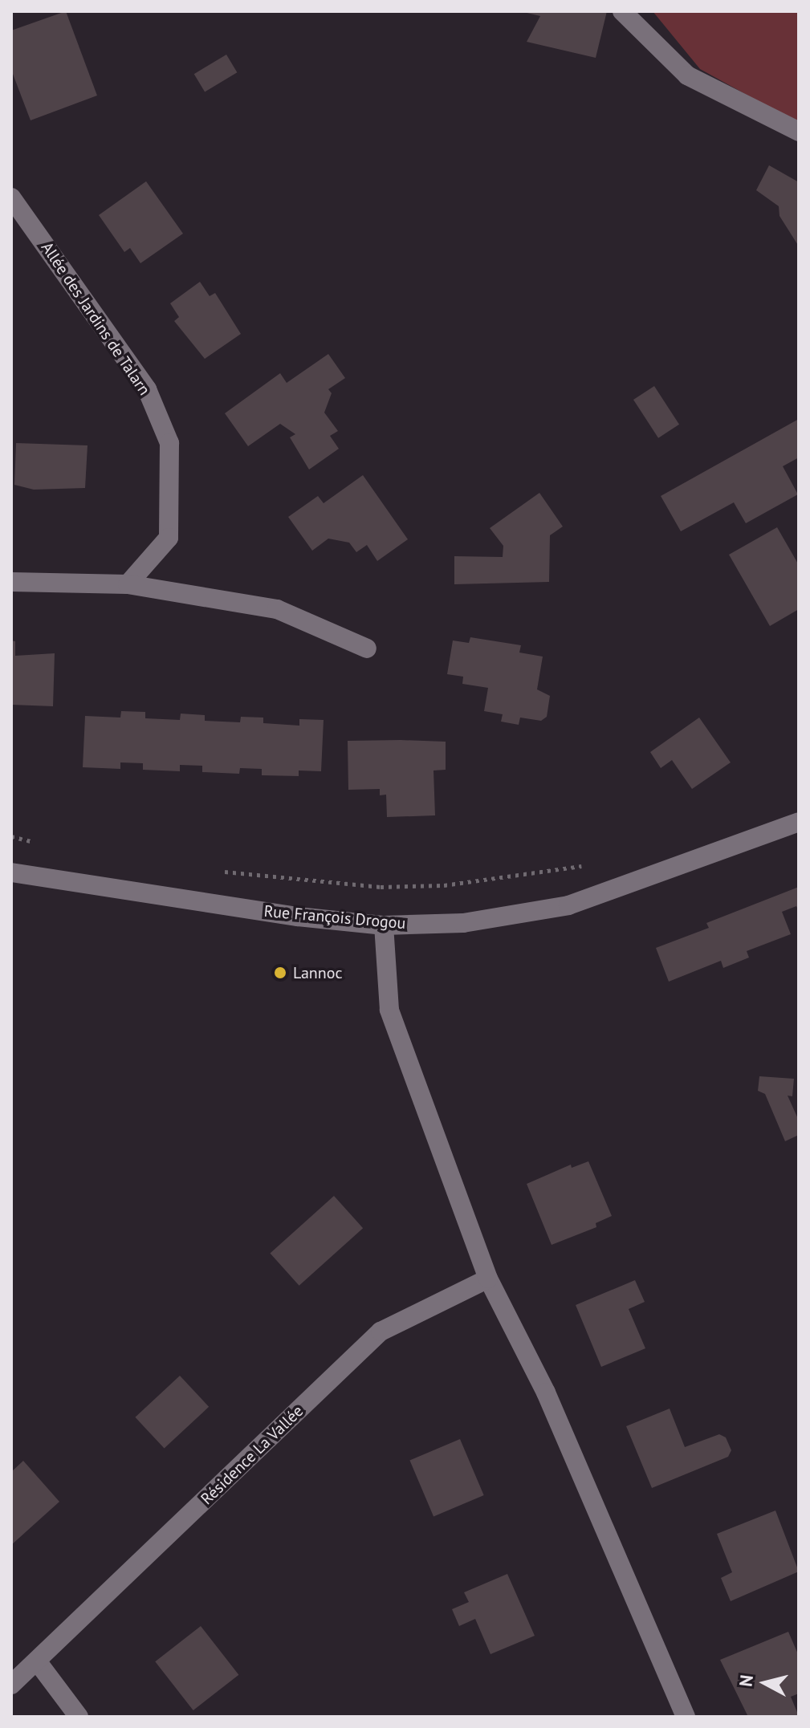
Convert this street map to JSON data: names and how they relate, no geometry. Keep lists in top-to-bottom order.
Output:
{
  "streets": {
    "street": ["Allée des Jardins de Talarn", "Rue François Drogou", "Résidence La Vallée"]
  },
  "places": ["Lannoc"],
  "north": "left"
}
